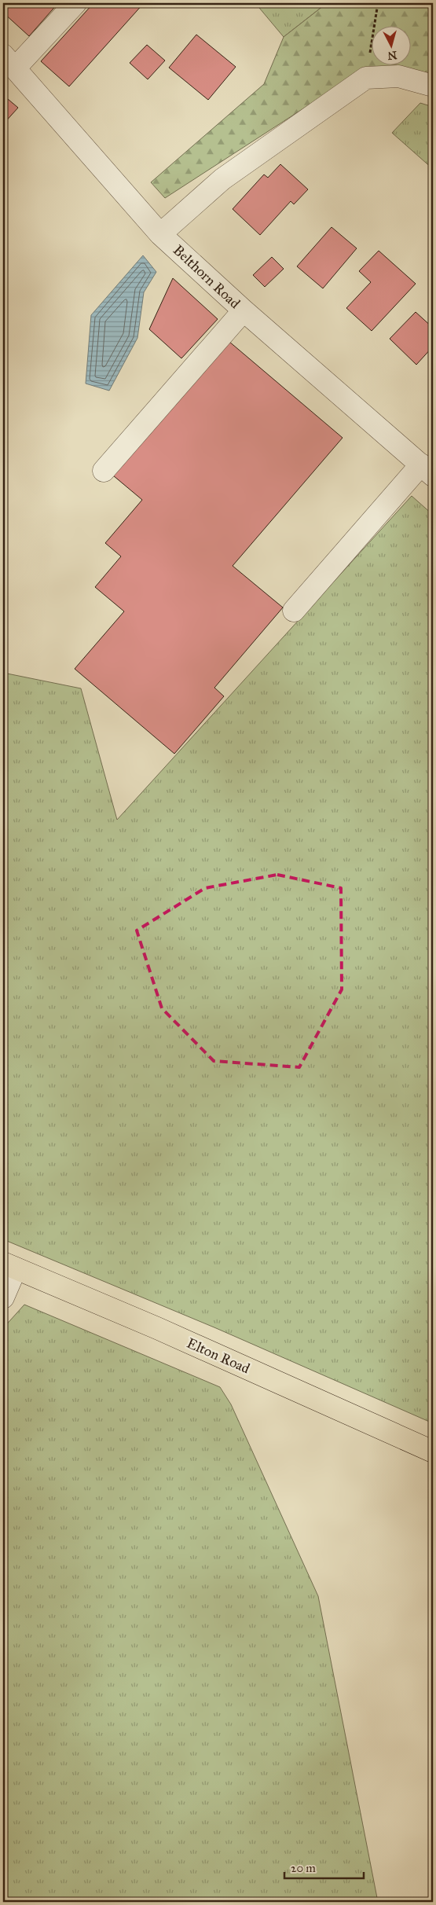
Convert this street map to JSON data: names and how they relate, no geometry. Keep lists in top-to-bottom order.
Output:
{
  "streets": {
    "main road": ["Elton Road"],
    "street": ["Belthorn Road"]
  },
  "scale_bar": "20 m",
  "north": "bottom"
}
